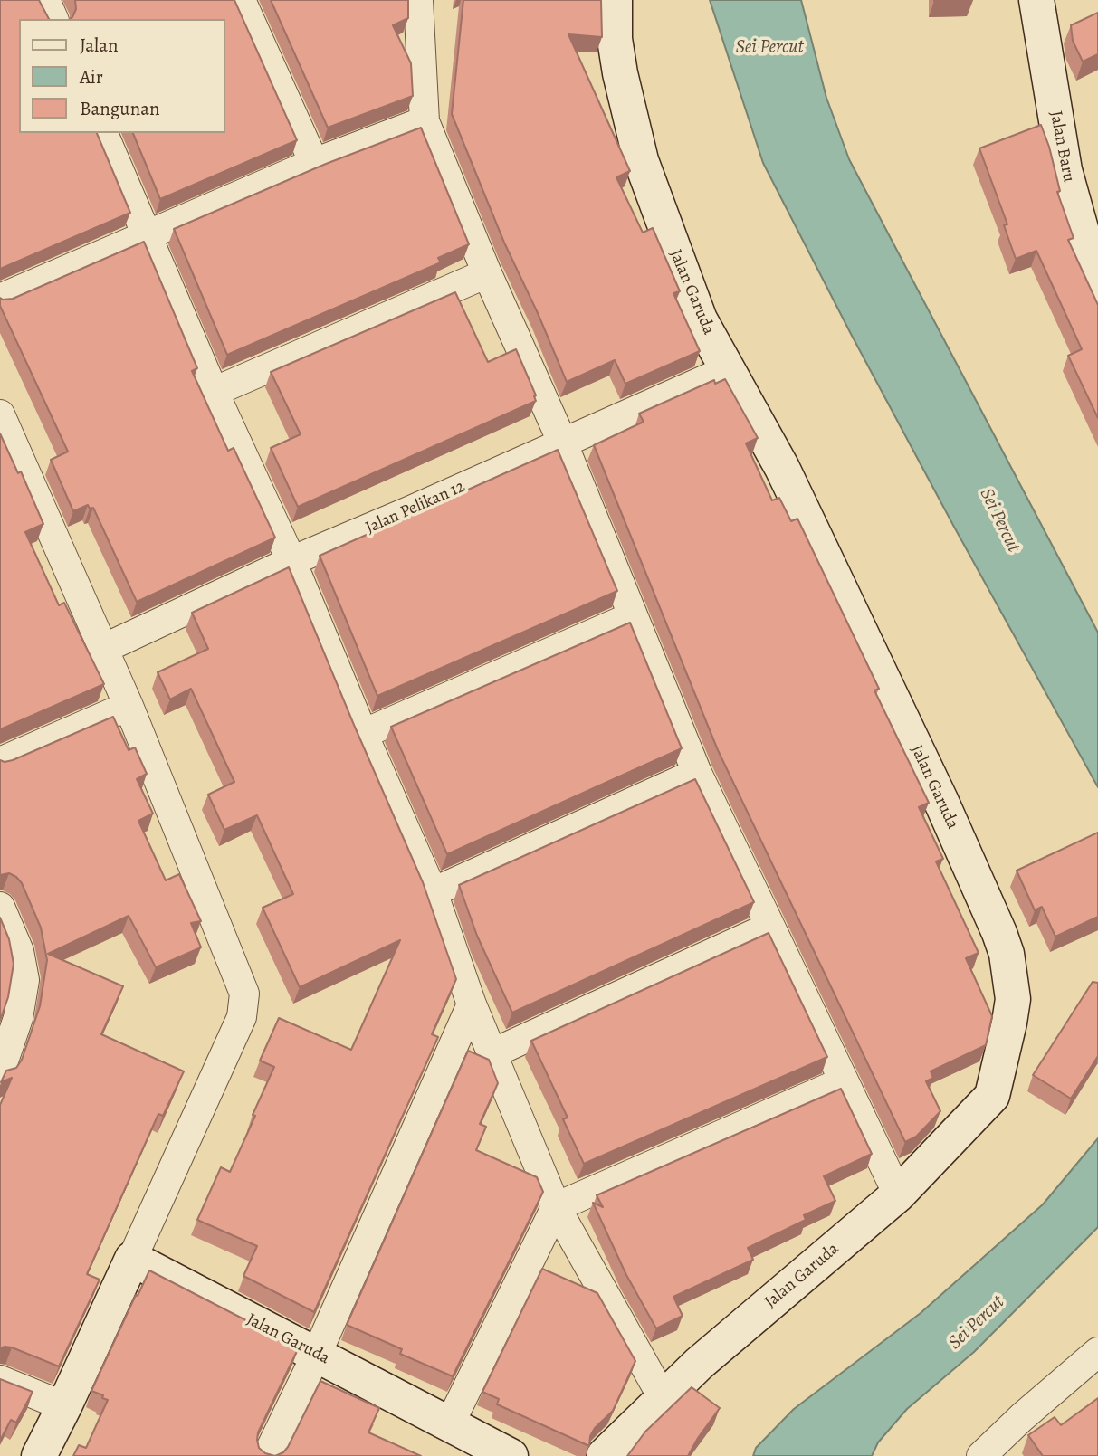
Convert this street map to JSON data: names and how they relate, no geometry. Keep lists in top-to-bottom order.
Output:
{
  "streets": {
    "street": ["Jalan Baru", "Jalan Garuda", "Jalan Pelikan 12"]
  },
  "crossings": [
    ["Jalan Garuda", "Jalan Pelikan 12"]
  ],
  "water": ["Sei Percut"],
  "legend": ["Jalan", "Air", "Bangunan"]
}
